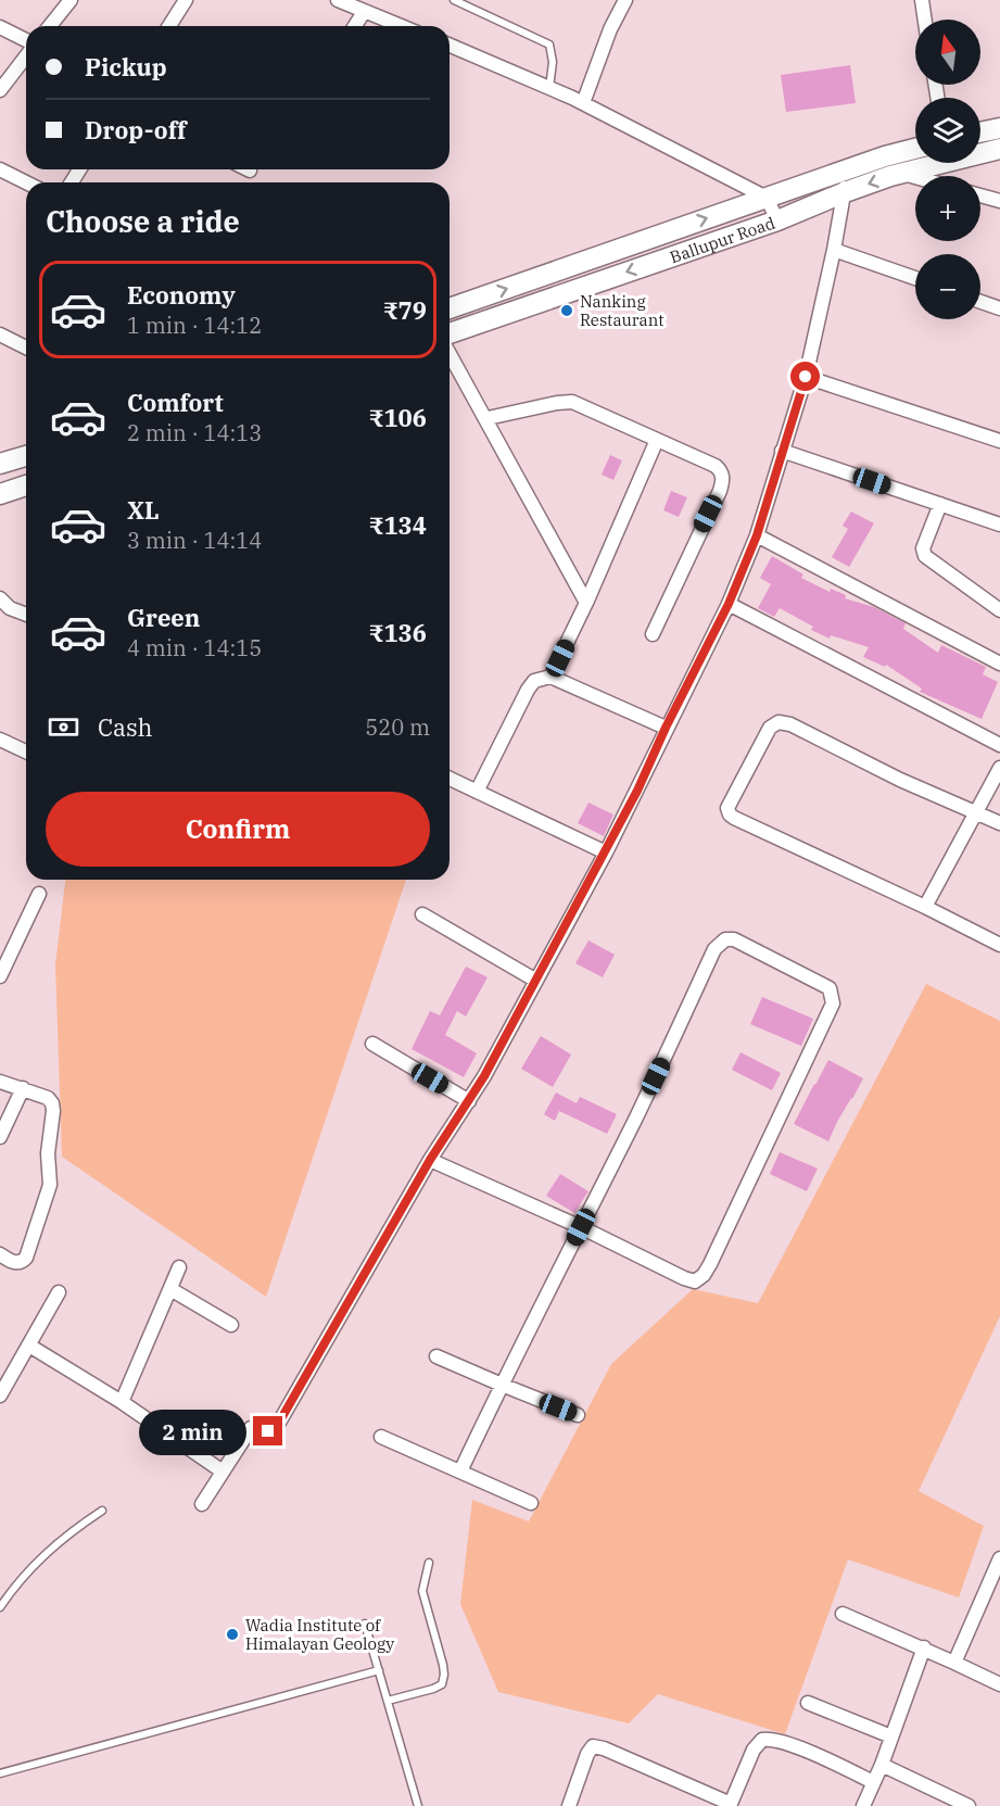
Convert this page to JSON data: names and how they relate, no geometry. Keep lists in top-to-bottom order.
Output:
{
  "streets": {
    "main road": ["Ballupur Road"]
  },
  "places": ["Nanking Restaurant", "Wadia Institute of Himalayan Geology"],
  "north": "top",
  "page": {
    "map_buttons": ["+", "−"],
    "banner": ["Pickup", "Drop-off"],
    "heading": "Choose a ride",
    "list": [
      {
        "name": "Economy",
        "note": "1 min · 14:12",
        "value": "₹79"
      },
      {
        "name": "Comfort",
        "note": "2 min · 14:13",
        "value": "₹106"
      },
      {
        "name": "XL",
        "note": "3 min · 14:14",
        "value": "₹134"
      },
      {
        "name": "Green",
        "note": "4 min · 14:15",
        "value": "₹136"
      }
    ],
    "pay": ["Cash", "520 m"],
    "buttons": "Confirm",
    "bubble": "2 min"
  }
}
